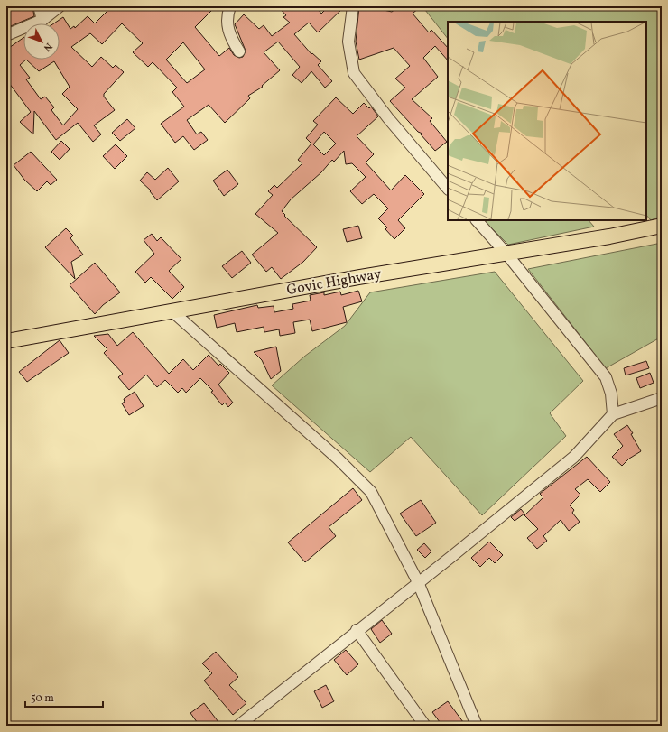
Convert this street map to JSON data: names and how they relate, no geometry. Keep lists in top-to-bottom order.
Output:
{
  "streets": {
    "main road": ["Govic Highway"]
  },
  "scale_bar": "50 m",
  "north": "bottom right"
}
